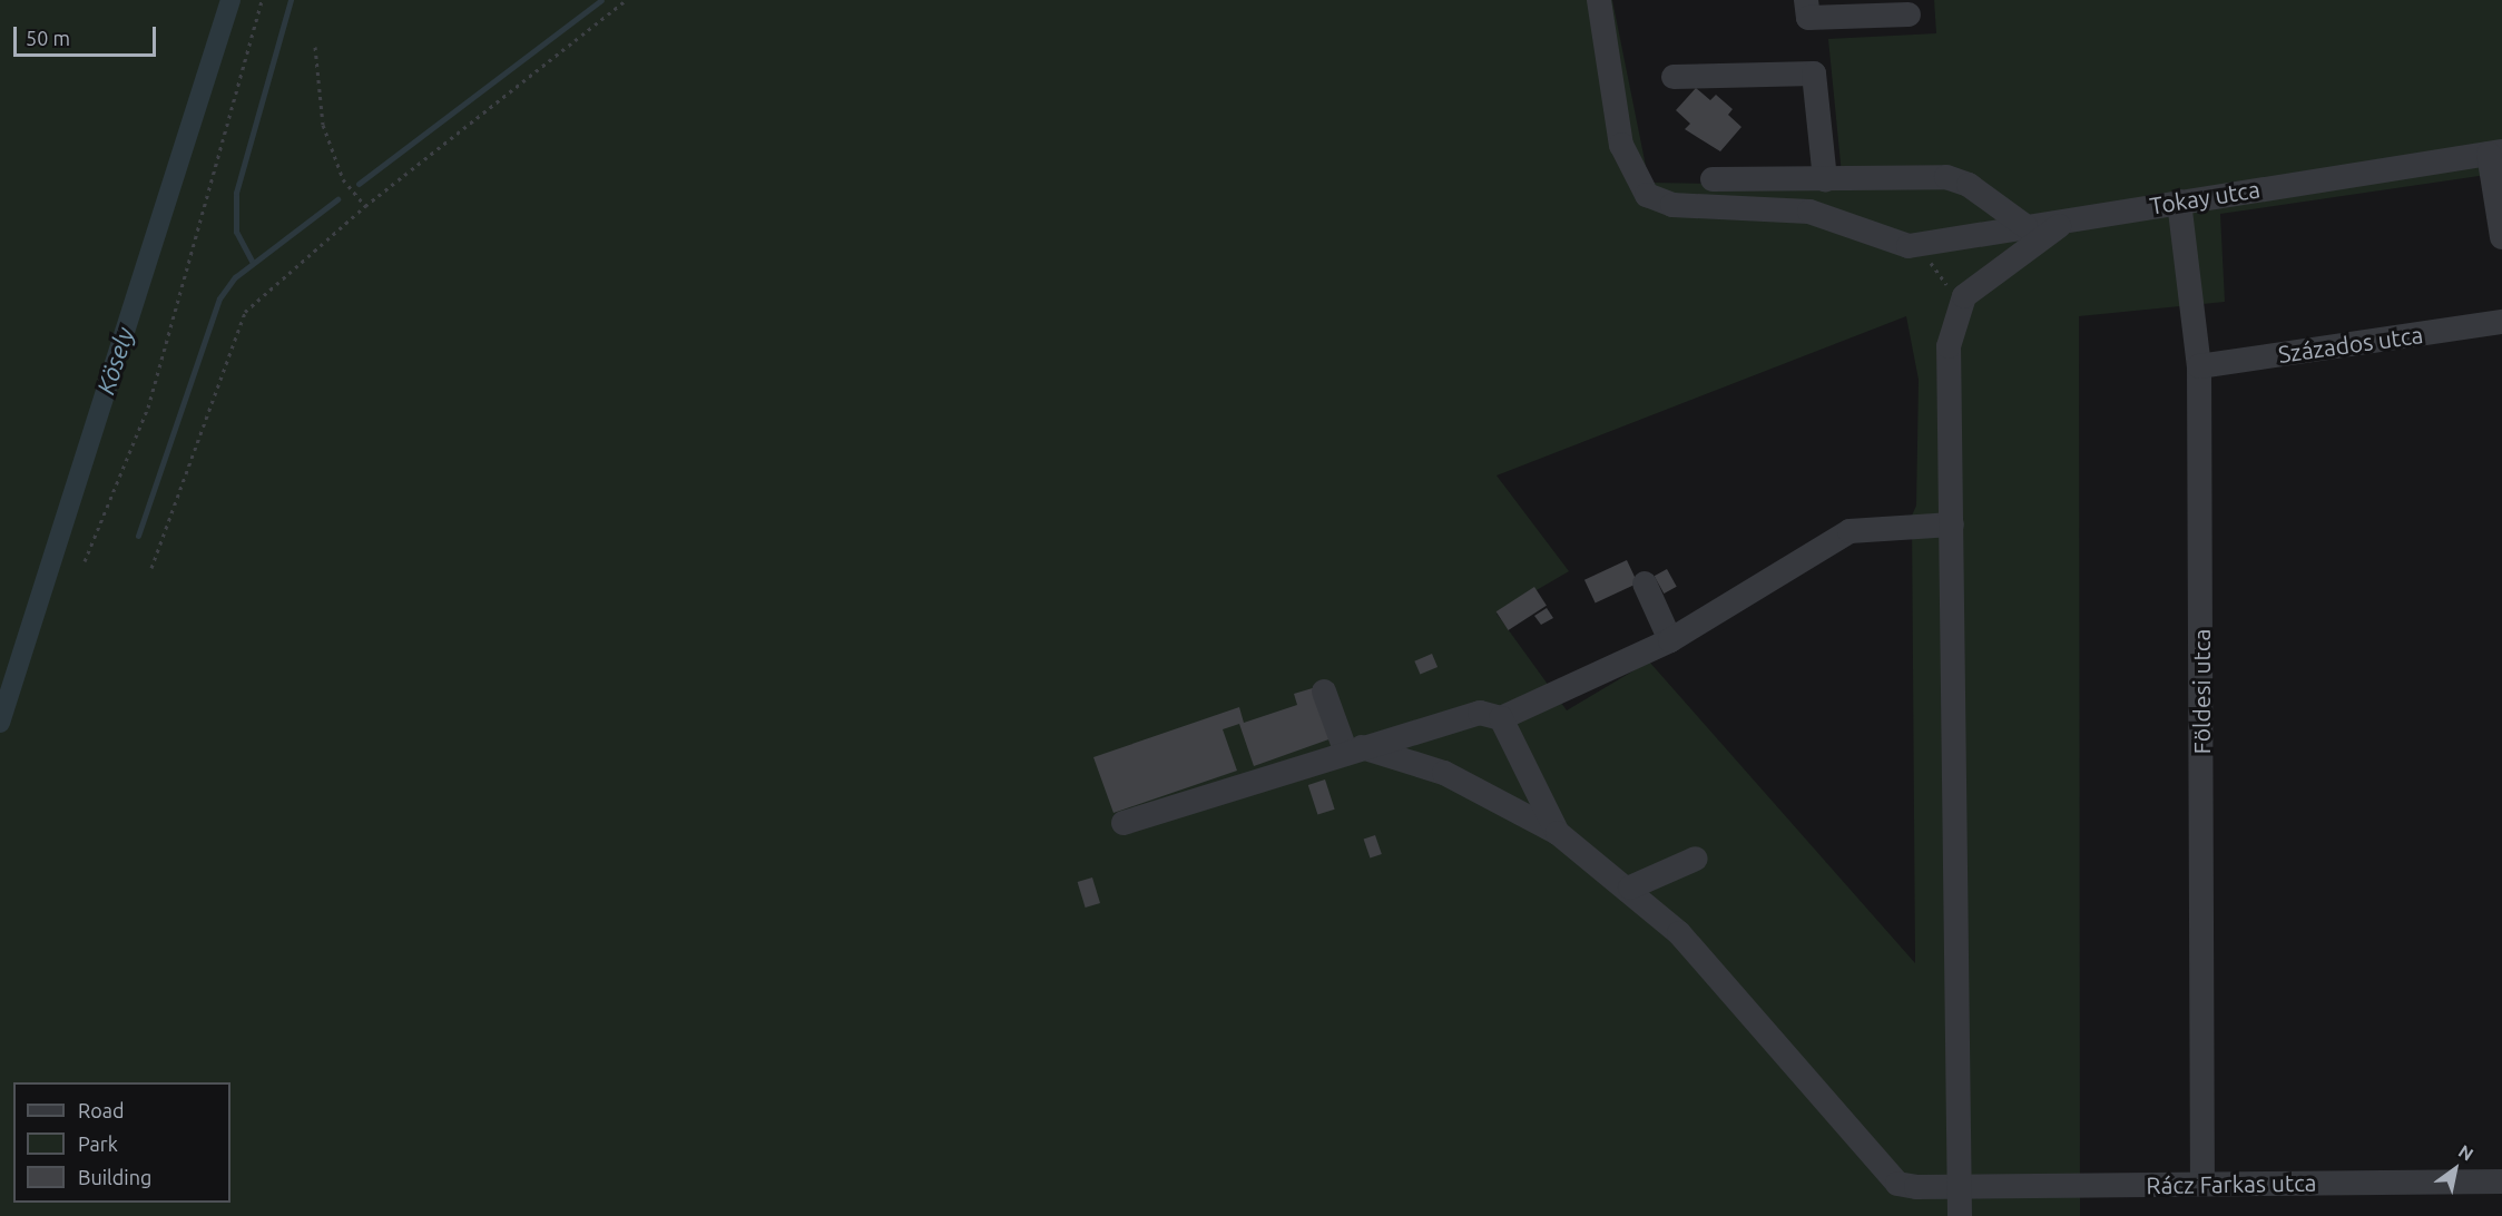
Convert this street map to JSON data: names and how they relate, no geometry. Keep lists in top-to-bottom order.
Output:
{
  "streets": {
    "street": [
      "Tokay utca",
      "Százados utca",
      "Földesi utca",
      "Rácz Farkas utca"
    ]
  },
  "crossings": [
    ["Tokay utca", "Földesi utca"],
    ["Százados utca", "Földesi utca"],
    ["Földesi utca", "Rácz Farkas utca"]
  ],
  "water": ["Kösely"],
  "legend": ["Road", "Park", "Building"],
  "scale_bar": "50 m",
  "north": "top right"
}
